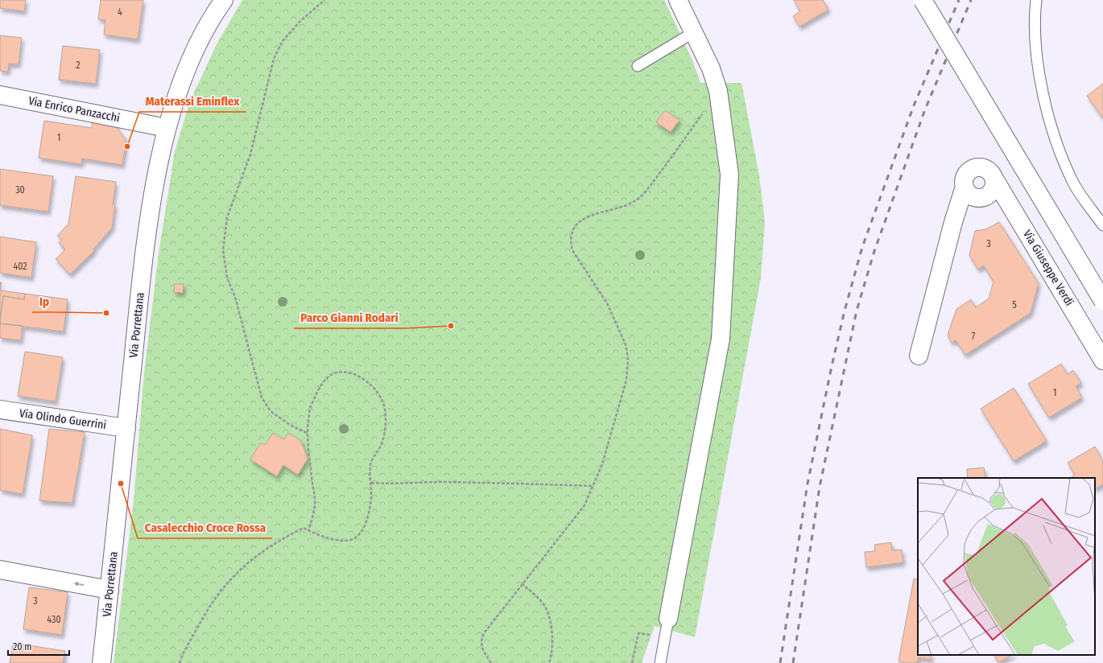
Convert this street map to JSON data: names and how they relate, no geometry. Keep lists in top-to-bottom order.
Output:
{
  "streets": {
    "street": [
      "Via Enrico Panzacchi",
      "Via Giuseppe Verdi",
      "Via Porrettana",
      "Via Olindo Guerrini"
    ]
  },
  "crossings": [
    ["Via Enrico Panzacchi", "Via Porrettana"],
    ["Via Porrettana", "Via Olindo Guerrini"]
  ],
  "places": [
    "Materassi Eminflex",
    "Ip",
    "Parco Gianni Rodari",
    "Casalecchio Croce Rossa"
  ],
  "house_numbers": [
    "4",
    "2",
    "1",
    "30",
    "3",
    "402",
    "5",
    "7",
    "1",
    "3",
    "430"
  ],
  "scale_bar": "20 m"
}
